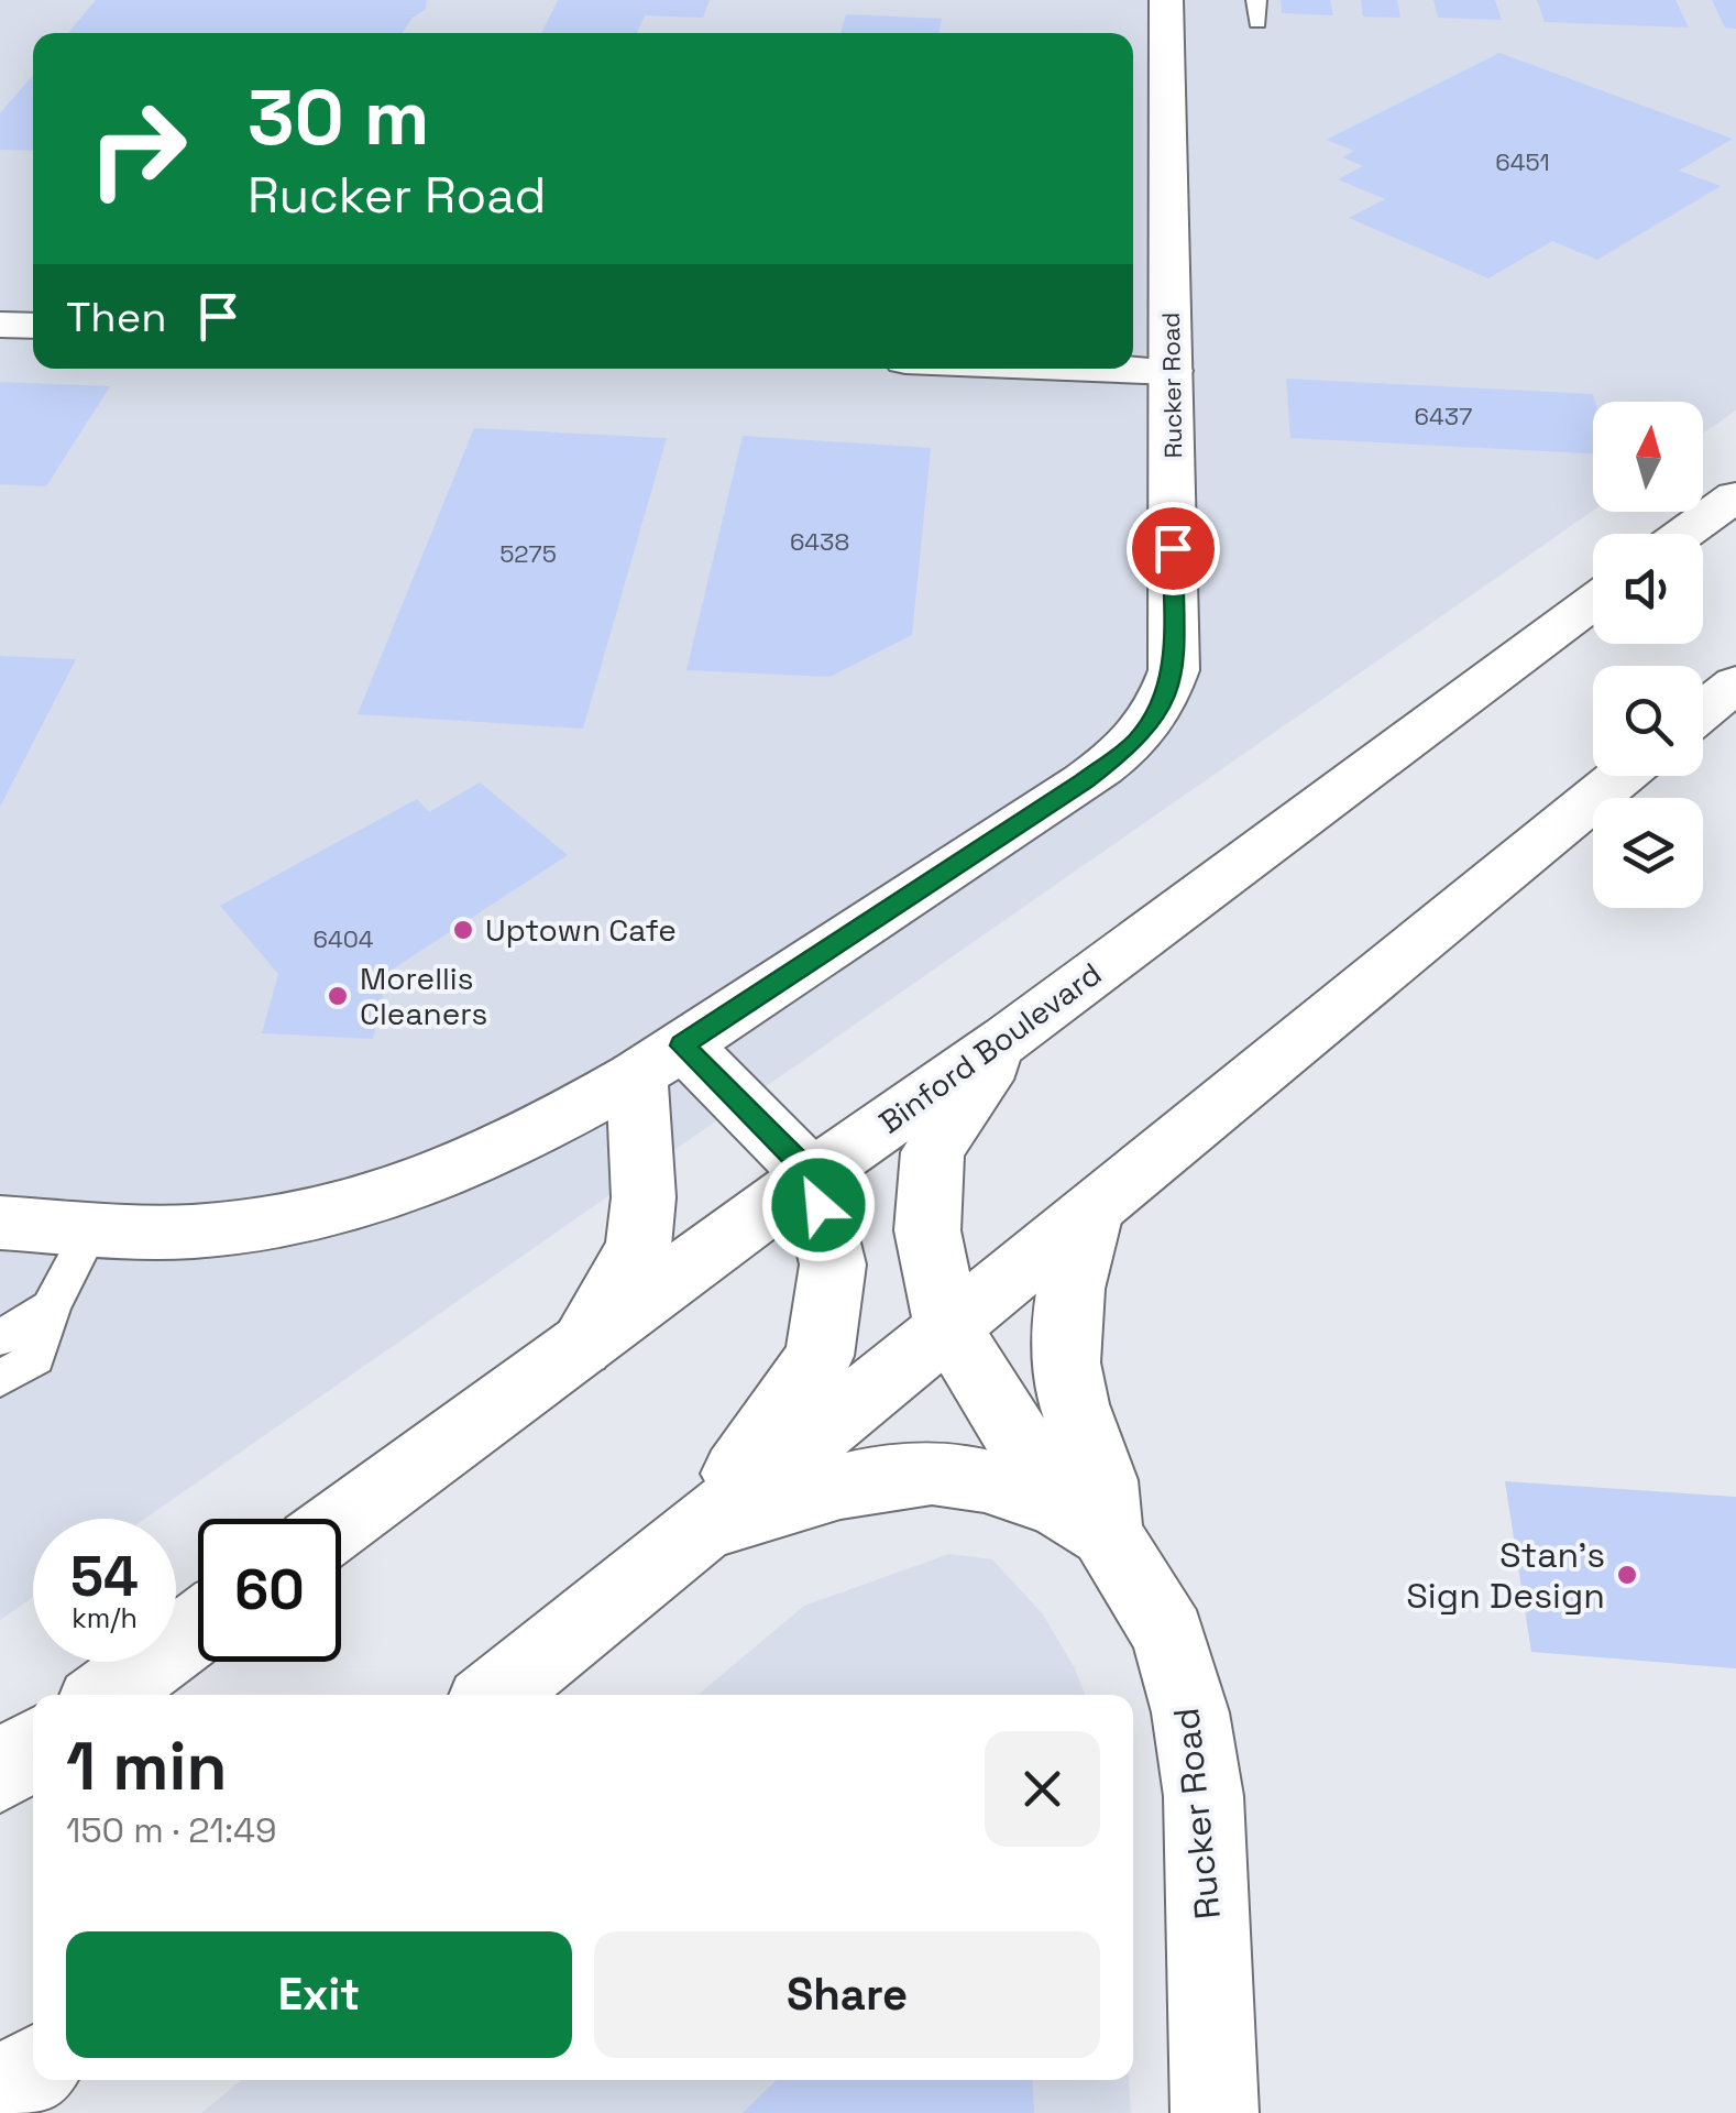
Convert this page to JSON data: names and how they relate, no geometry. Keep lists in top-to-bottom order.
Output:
{
  "streets": {
    "street": ["Rucker Road", "Binford Boulevard"]
  },
  "crossings": [
    ["Rucker Road", "Binford Boulevard"]
  ],
  "places": ["Uptown Cafe", "Morellis Cleaners", "Stan's Sign Design"],
  "house_numbers": [
    "6451",
    "6437",
    "6438",
    "5275",
    "6404"
  ],
  "north": "top",
  "page": {
    "turn": ["30 m", "Rucker Road"],
    "then": "Then",
    "speed": "54 km/h",
    "limit": "60",
    "heading": ["1 min", "150 m · 21:49"],
    "buttons": ["Exit", "Share"]
  }
}
